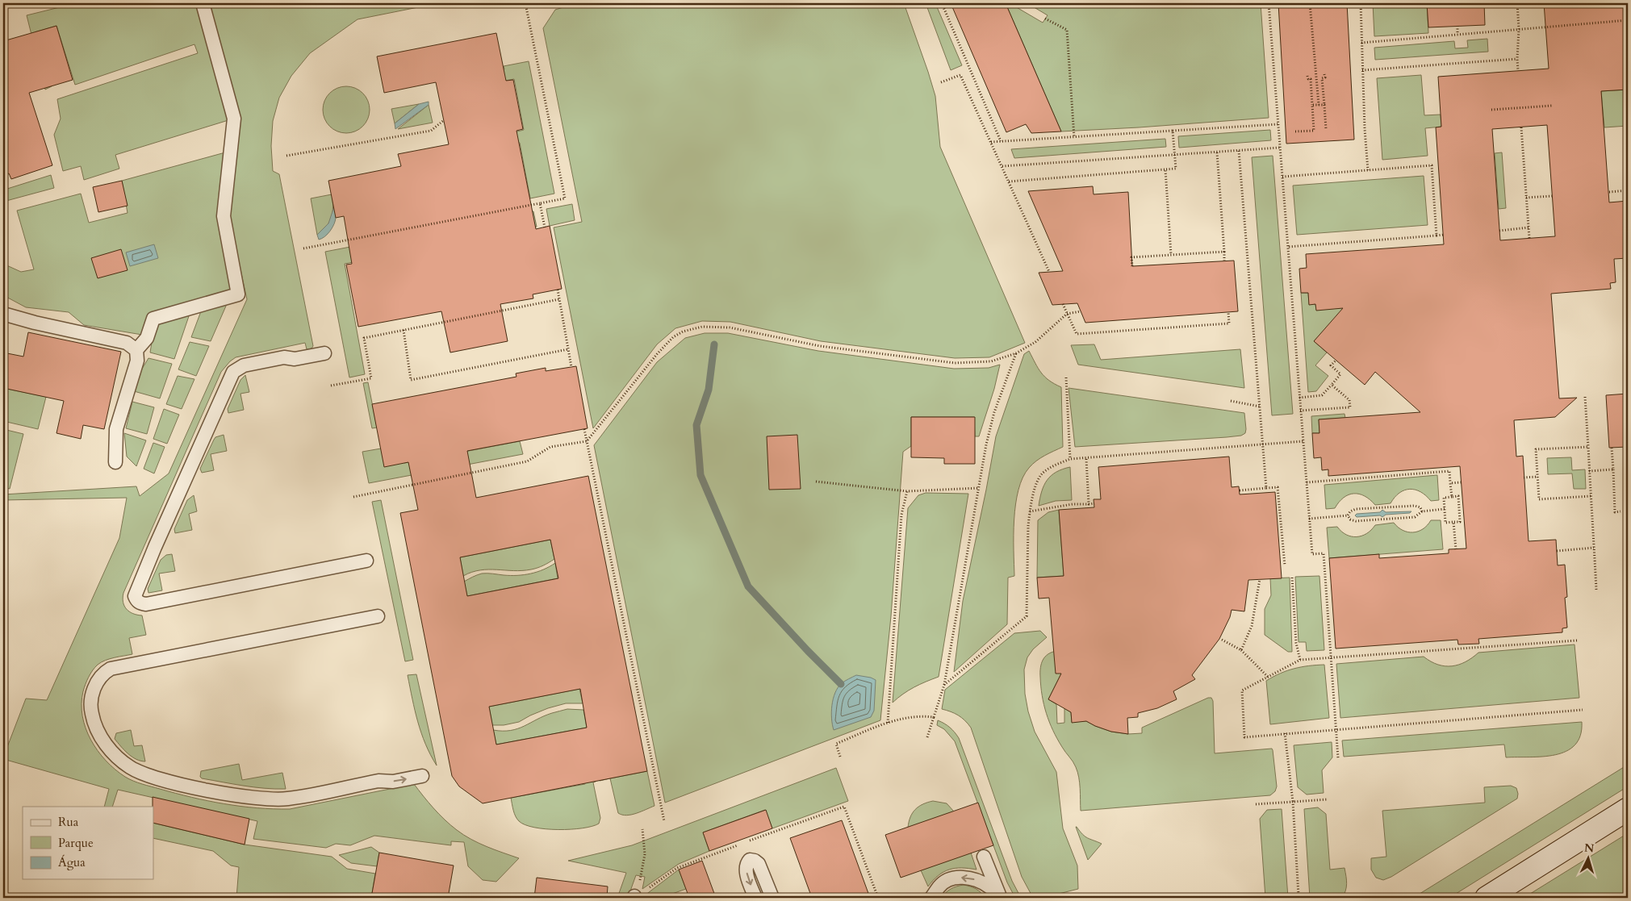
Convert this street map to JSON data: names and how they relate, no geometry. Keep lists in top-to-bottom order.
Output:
{
  "legend": ["Rua", "Parque", "Água"],
  "north": "top"
}
